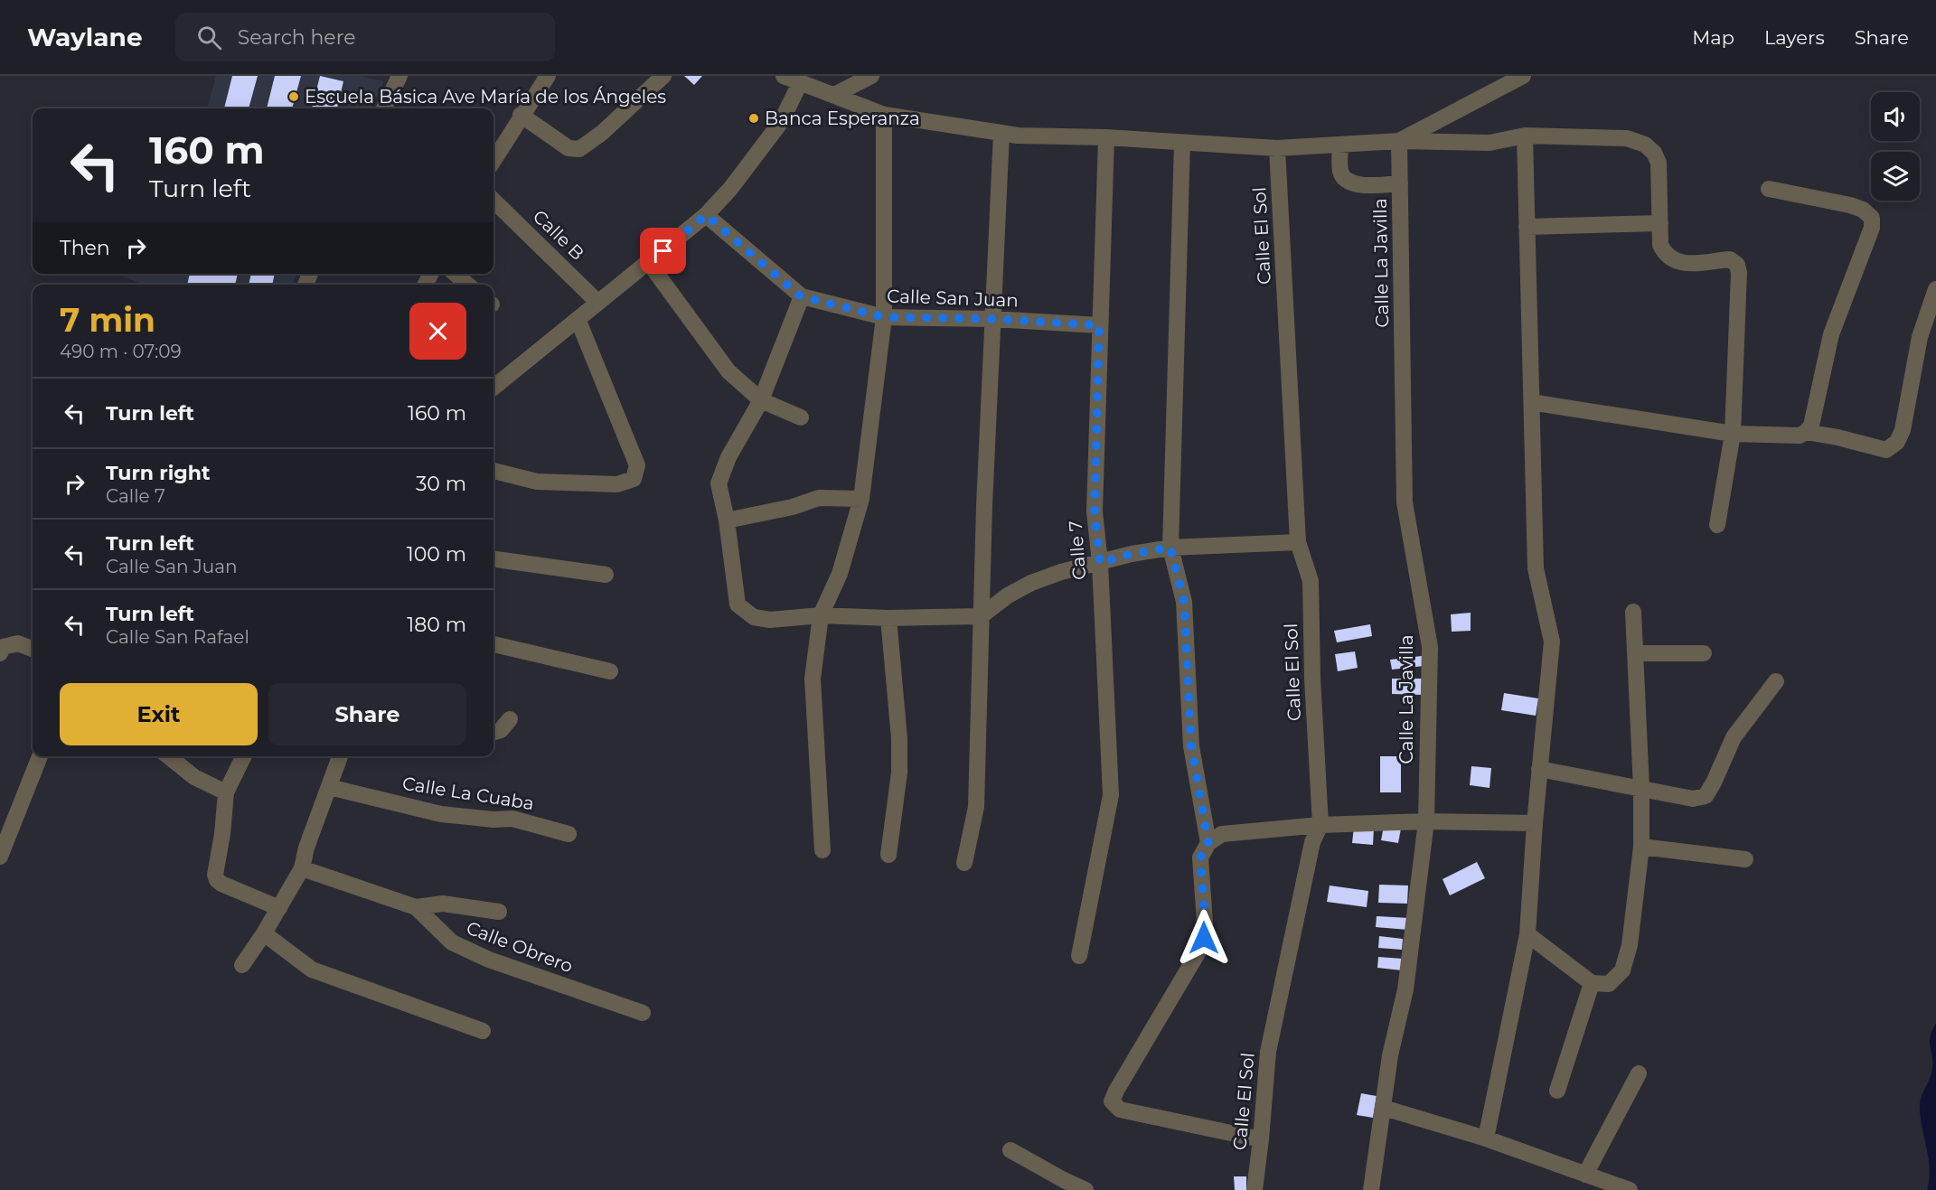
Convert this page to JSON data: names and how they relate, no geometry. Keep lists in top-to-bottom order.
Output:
{
  "streets": {
    "street": [
      "Calle B",
      "Calle El Sol",
      "Calle La Javilla",
      "Calle San Juan",
      "Calle 7",
      "Calle La Cuaba",
      "Calle Obrero"
    ]
  },
  "crossings": [
    ["Calle San Juan", "Calle 7"]
  ],
  "places": ["Escuela Básica Ave María de los Ángeles", "Banca Esperanza"],
  "page": {
    "header": "Waylane",
    "search": "Search here",
    "nav": ["Map", "Layers", "Share"],
    "turn": ["160 m", "Turn left"],
    "then": "Then",
    "heading": ["7 min", "490 m · 07:09"],
    "list": [
      {
        "name": "Turn left",
        "value": "160 m"
      },
      {
        "name": "Turn right",
        "note": "Calle 7",
        "value": "30 m"
      },
      {
        "name": "Turn left",
        "note": "Calle San Juan",
        "value": "100 m"
      },
      {
        "name": "Turn left",
        "note": "Calle San Rafael",
        "value": "180 m"
      }
    ],
    "buttons": ["Exit", "Share"]
  }
}
